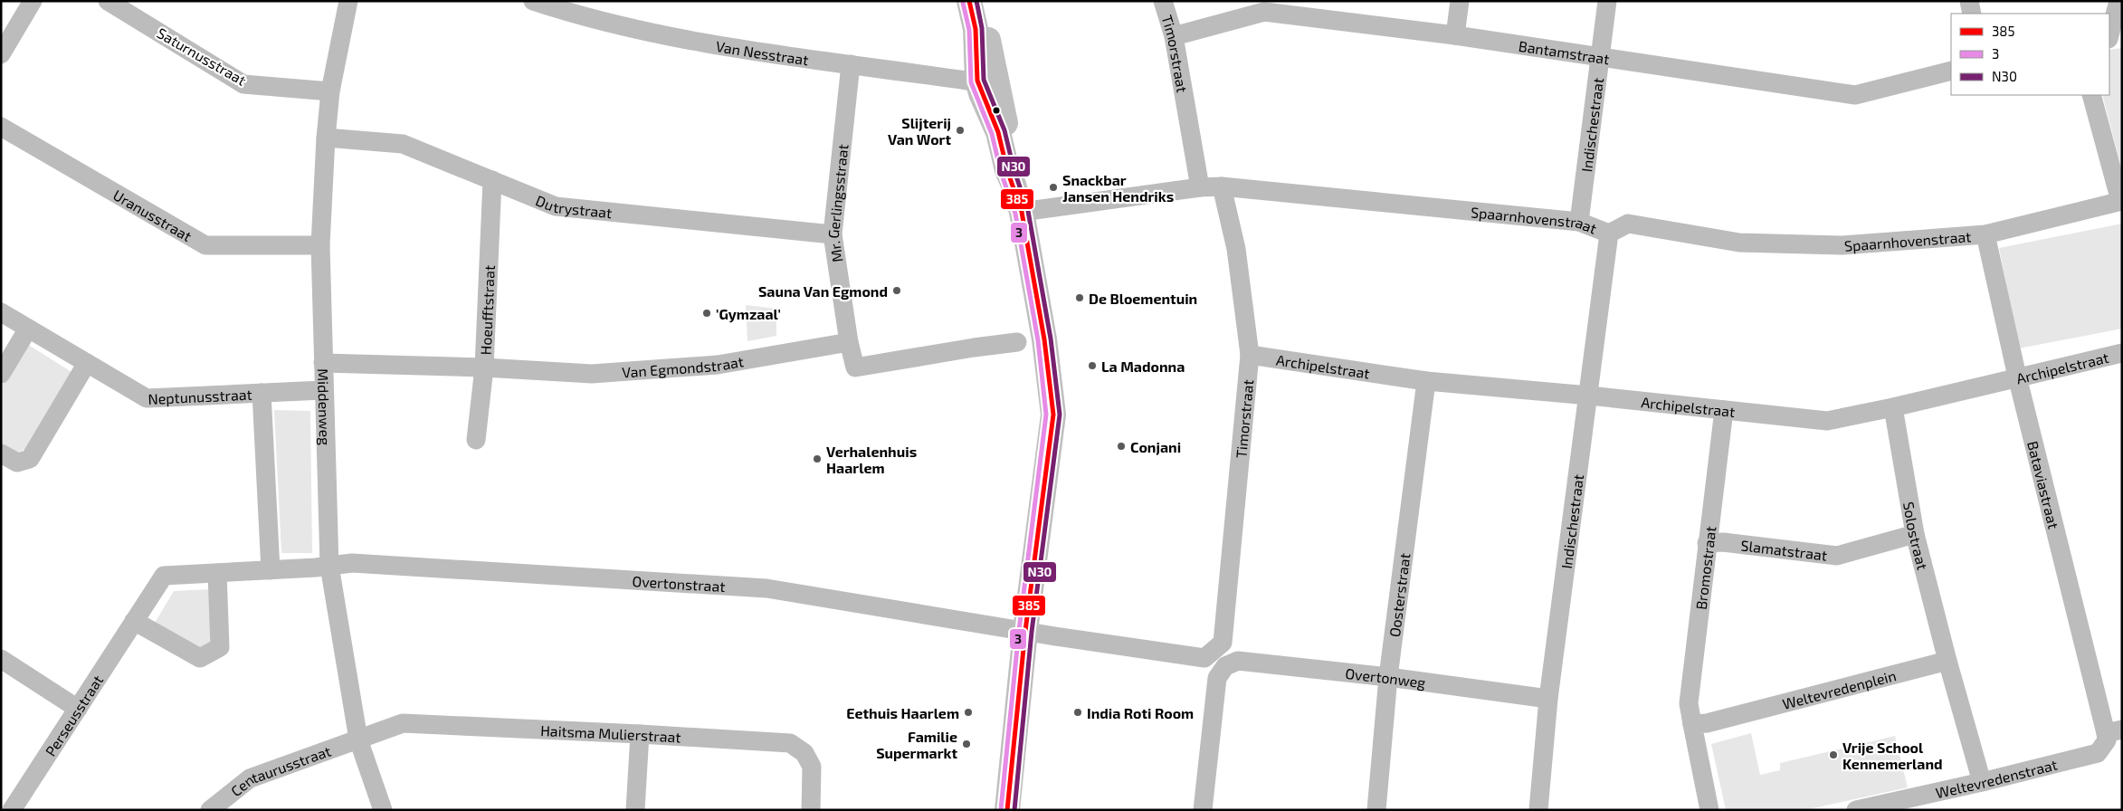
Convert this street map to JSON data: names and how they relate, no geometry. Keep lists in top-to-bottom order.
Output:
{
  "streets": {
    "street": [
      "Bantamstraat",
      "Van Nesstraat",
      "Timorstraat",
      "Saturnusstraat",
      "Indischestraat",
      "Mr. Gerlingsstraat",
      "Dutrystraat",
      "Uranusstraat",
      "Spaarnhovenstraat",
      "Hoeufftstraat",
      "Van Egmondstraat",
      "Archipelstraat",
      "Neptunusstraat",
      "Middenweg",
      "Bataviastraat",
      "Solostraat",
      "Slamatstraat",
      "Bromostraat",
      "Overtonstraat",
      "Oosterstraat",
      "Overtonweg",
      "Weltevredenplein",
      "Perseusstraat",
      "Haitsma Mulierstraat",
      "Centaurusstraat",
      "Weltevredenstraat"
    ]
  },
  "crossings": [
    ["Bantamstraat", "Timorstraat"],
    ["Bantamstraat", "Indischestraat"],
    ["Van Nesstraat", "Mr. Gerlingsstraat"],
    ["Timorstraat", "Spaarnhovenstraat"],
    ["Timorstraat", "Archipelstraat"],
    ["Timorstraat", "Overtonstraat"],
    ["Saturnusstraat", "Middenweg"],
    ["Indischestraat", "Spaarnhovenstraat"],
    ["Indischestraat", "Archipelstraat"],
    ["Indischestraat", "Overtonweg"],
    ["Mr. Gerlingsstraat", "Dutrystraat"],
    ["Mr. Gerlingsstraat", "Van Egmondstraat"],
    ["Dutrystraat", "Hoeufftstraat"],
    ["Dutrystraat", "Middenweg"],
    ["Uranusstraat", "Middenweg"],
    ["Spaarnhovenstraat", "Bataviastraat"],
    ["Hoeufftstraat", "Van Egmondstraat"],
    ["Van Egmondstraat", "Middenweg"],
    ["Archipelstraat", "Bataviastraat"],
    ["Archipelstraat", "Solostraat"],
    ["Archipelstraat", "Bromostraat"],
    ["Archipelstraat", "Oosterstraat"],
    ["Neptunusstraat", "Middenweg"],
    ["Middenweg", "Overtonstraat"],
    ["Middenweg", "Perseusstraat"],
    ["Middenweg", "Haitsma Mulierstraat"],
    ["Middenweg", "Centaurusstraat"],
    ["Bataviastraat", "Weltevredenstraat"],
    ["Solostraat", "Slamatstraat"],
    ["Solostraat", "Weltevredenplein"],
    ["Slamatstraat", "Bromostraat"],
    ["Bromostraat", "Weltevredenplein"],
    ["Overtonstraat", "Perseusstraat"],
    ["Oosterstraat", "Overtonweg"],
    ["Haitsma Mulierstraat", "Centaurusstraat"]
  ],
  "places": [
    "Slijterij Van Wort",
    "Snackbar Jansen Hendriks",
    "Sauna Van Egmond",
    "De Bloementuin",
    "'Gymzaal'",
    "La Madonna",
    "Conjani",
    "Verhalenhuis Haarlem",
    "Eethuis Haarlem",
    "India Roti Room",
    "Familie Supermarkt",
    "Vrije School Kennemerland"
  ],
  "lines": ["transit line 385", "transit line N30", "transit line 3"],
  "legend": ["385", "3", "N30"]
}
